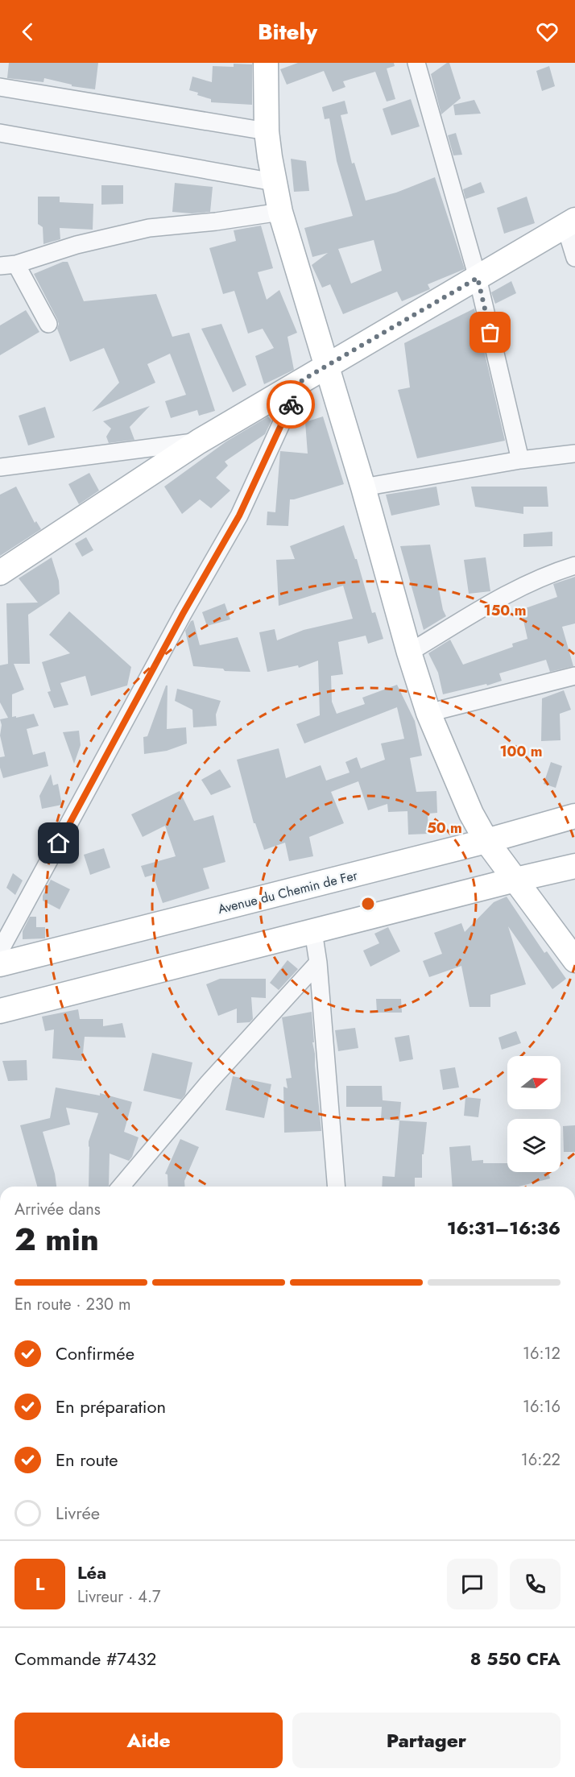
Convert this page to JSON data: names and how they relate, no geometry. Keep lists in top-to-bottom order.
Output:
{
  "streets": {
    "main road": ["Avenue du Chemin de Fer"]
  },
  "north": "right",
  "page": {
    "header": "Bitely",
    "heading": ["2 min", "Arrivée dans", "16:31–16:36"],
    "panel": [
      "Léa",
      "Livreur · 4.7",
      "Commande #7432",
      "8 550 CFA"
    ],
    "bar": "En route · 230 m",
    "list": [
      ["Confirmée", "16:12"],
      ["En préparation", "16:16"],
      ["En route", "16:22"],
      "Livrée"
    ],
    "round": "L",
    "buttons": ["Aide", "Partager"]
  },
  "rings": ["150 m", "100 m", "50 m"]
}
